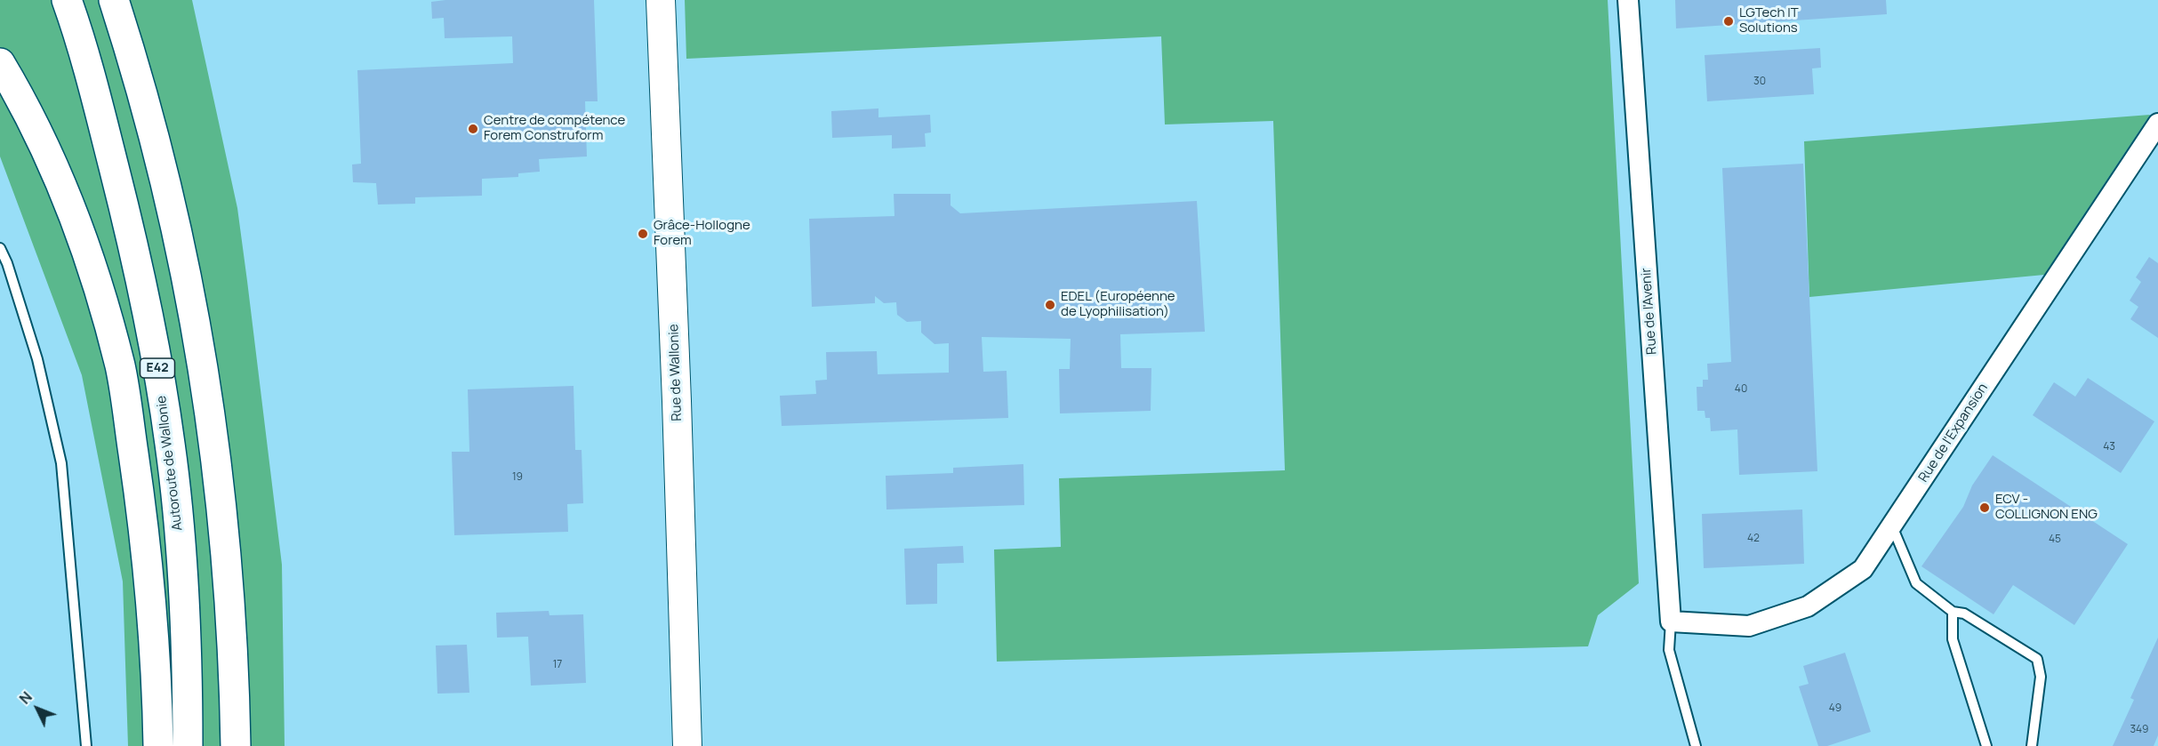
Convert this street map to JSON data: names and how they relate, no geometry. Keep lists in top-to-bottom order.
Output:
{
  "streets": {
    "highway": ["E42", "Autoroute de Wallonie"],
    "street": ["Rue de l'Avenir", "Rue de Wallonie", "Rue de l'Expansion"]
  },
  "crossings": [
    ["Rue de l'Avenir", "Rue de l'Expansion"]
  ],
  "places": [
    "LGTech IT Solutions",
    "Centre de compétence Forem Construform",
    "Grâce-Hollogne Forem",
    "EDEL (Européenne de Lyophilisation)",
    "ECV - COLLIGNON ENG"
  ],
  "house_numbers": [
    "30",
    "40",
    "43",
    "19",
    "42",
    "45",
    "17",
    "49",
    "349"
  ],
  "north": "top left"
}
